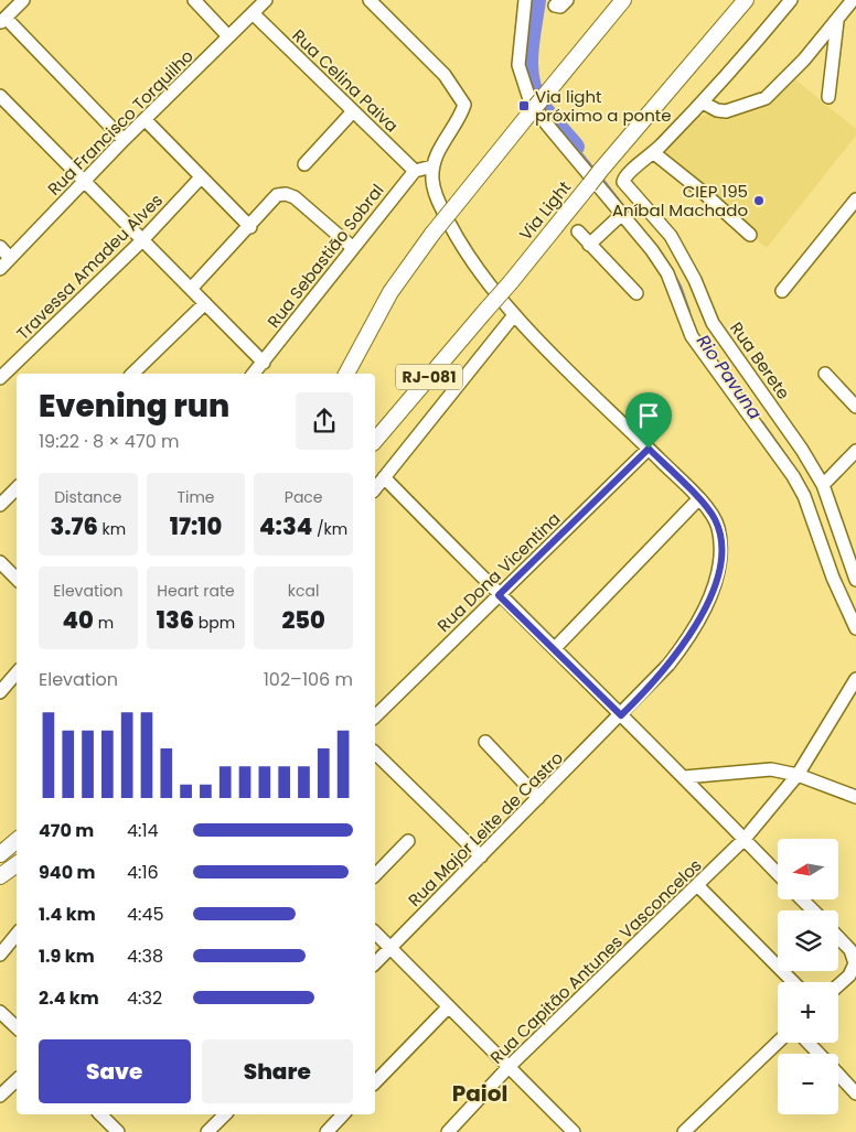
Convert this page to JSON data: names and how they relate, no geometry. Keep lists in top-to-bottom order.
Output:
{
  "streets": {
    "main road": ["Via Light", "RJ-081"],
    "street": [
      "Rua Celina Paiva",
      "Rua Francisco Torquilho",
      "Rua Sebastião Sobral",
      "Travessa Amadeu Alves",
      "Rua Berete",
      "Rua Dona Vicentina",
      "Rua Major Leite de Castro",
      "Rua Capitão Antunes Vasconcelos"
    ]
  },
  "crossings": [
    ["Rua Celina Paiva", "Rua Francisco Torquilho"],
    ["Rua Celina Paiva", "Rua Sebastião Sobral"],
    ["Rua Dona Vicentina", "Rua Major Leite de Castro"]
  ],
  "districts": ["Paiol"],
  "water": ["Rio Pavuna"],
  "places": {
    "transit": ["Via light próximo a ponte"],
    "other": ["CIEP 195 Aníbal Machado"]
  },
  "north": "left",
  "page": {
    "heading": ["Evening run", "19:22 · 8 × 470 m"],
    "stats": [
      ["Distance", "3.76 km"],
      ["Time", "17:10"],
      ["Pace", "4:34 /km"],
      ["Elevation", "40 m"],
      ["Heart rate", "136 bpm"],
      ["kcal", "250"]
    ],
    "chart": ["Elevation", "102–106 m"],
    "list": [
      {
        "name": "470 m",
        "note": "4:14"
      },
      {
        "name": "940 m",
        "note": "4:16"
      },
      {
        "name": "1.4 km",
        "note": "4:45"
      },
      {
        "name": "1.9 km",
        "note": "4:38"
      },
      {
        "name": "2.4 km",
        "note": "4:32"
      }
    ],
    "map_buttons": ["+", "−"],
    "buttons": ["Save", "Share"]
  }
}
